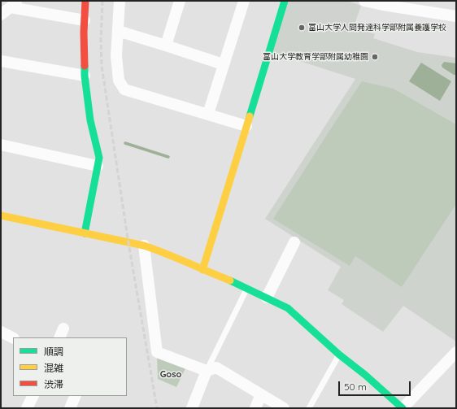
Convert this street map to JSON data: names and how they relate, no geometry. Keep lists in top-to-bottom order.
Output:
{
  "districts": ["Goso"],
  "places": ["富山大学人間発達科学部附属養護学校", "富山大学教育学部附属幼稚園"],
  "legend": ["順調", "混雑", "渋滞"],
  "scale_bar": "50 m"
}
